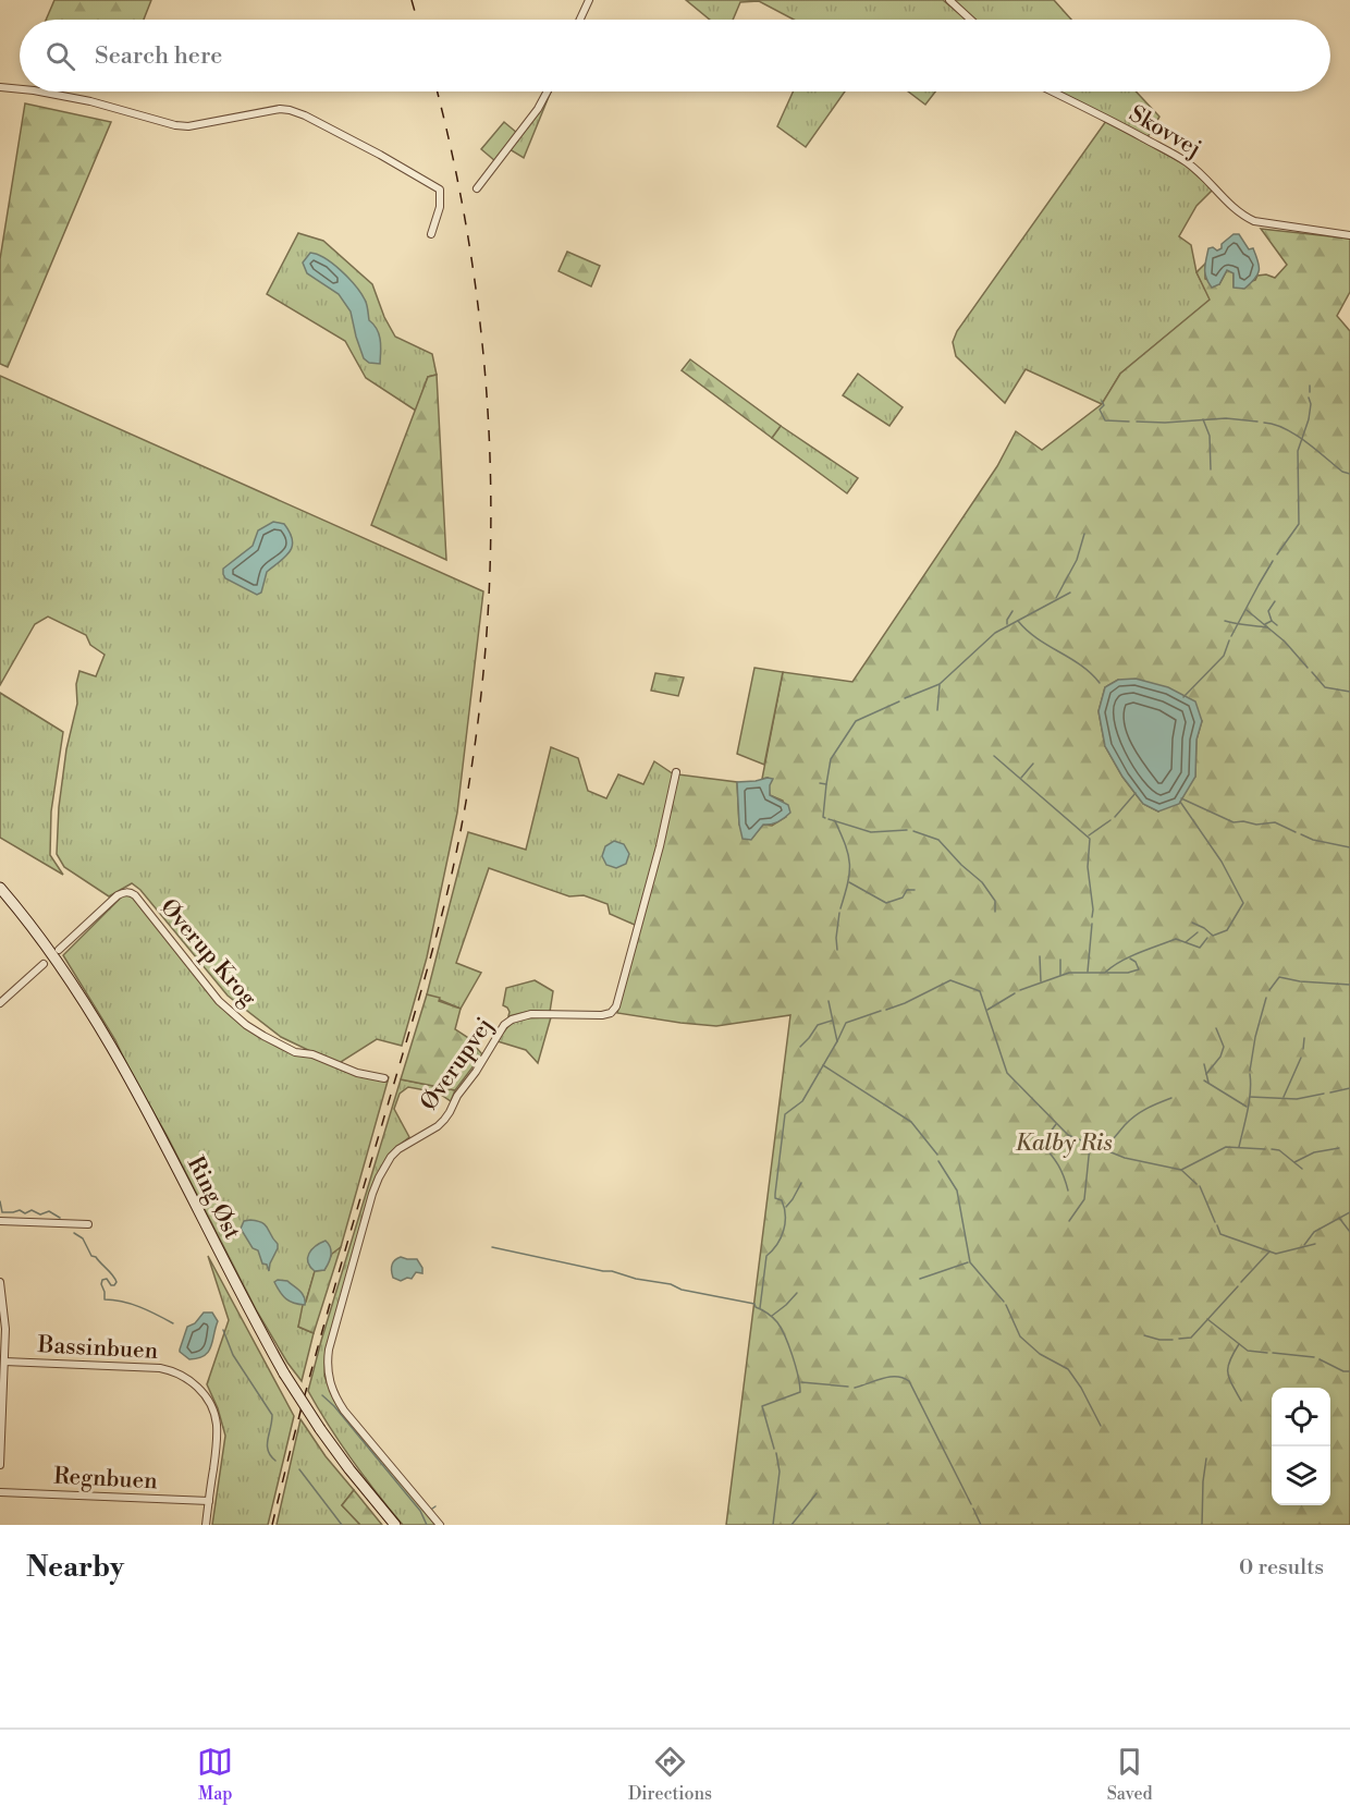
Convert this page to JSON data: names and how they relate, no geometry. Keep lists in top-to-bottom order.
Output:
{
  "streets": {
    "main road": ["Ring Øst"],
    "street": [
      "Skovvej",
      "Øverup Krog",
      "Øverupvej",
      "Bassinbuen",
      "Regnbuen"
    ]
  },
  "crossings": [
    ["Bassinbuen", "Regnbuen"]
  ],
  "parks": ["Kalby Ris"],
  "page": {
    "search": "Search here",
    "heading": ["Nearby", "0 results"],
    "nav": ["Map", "Directions", "Saved"]
  }
}
